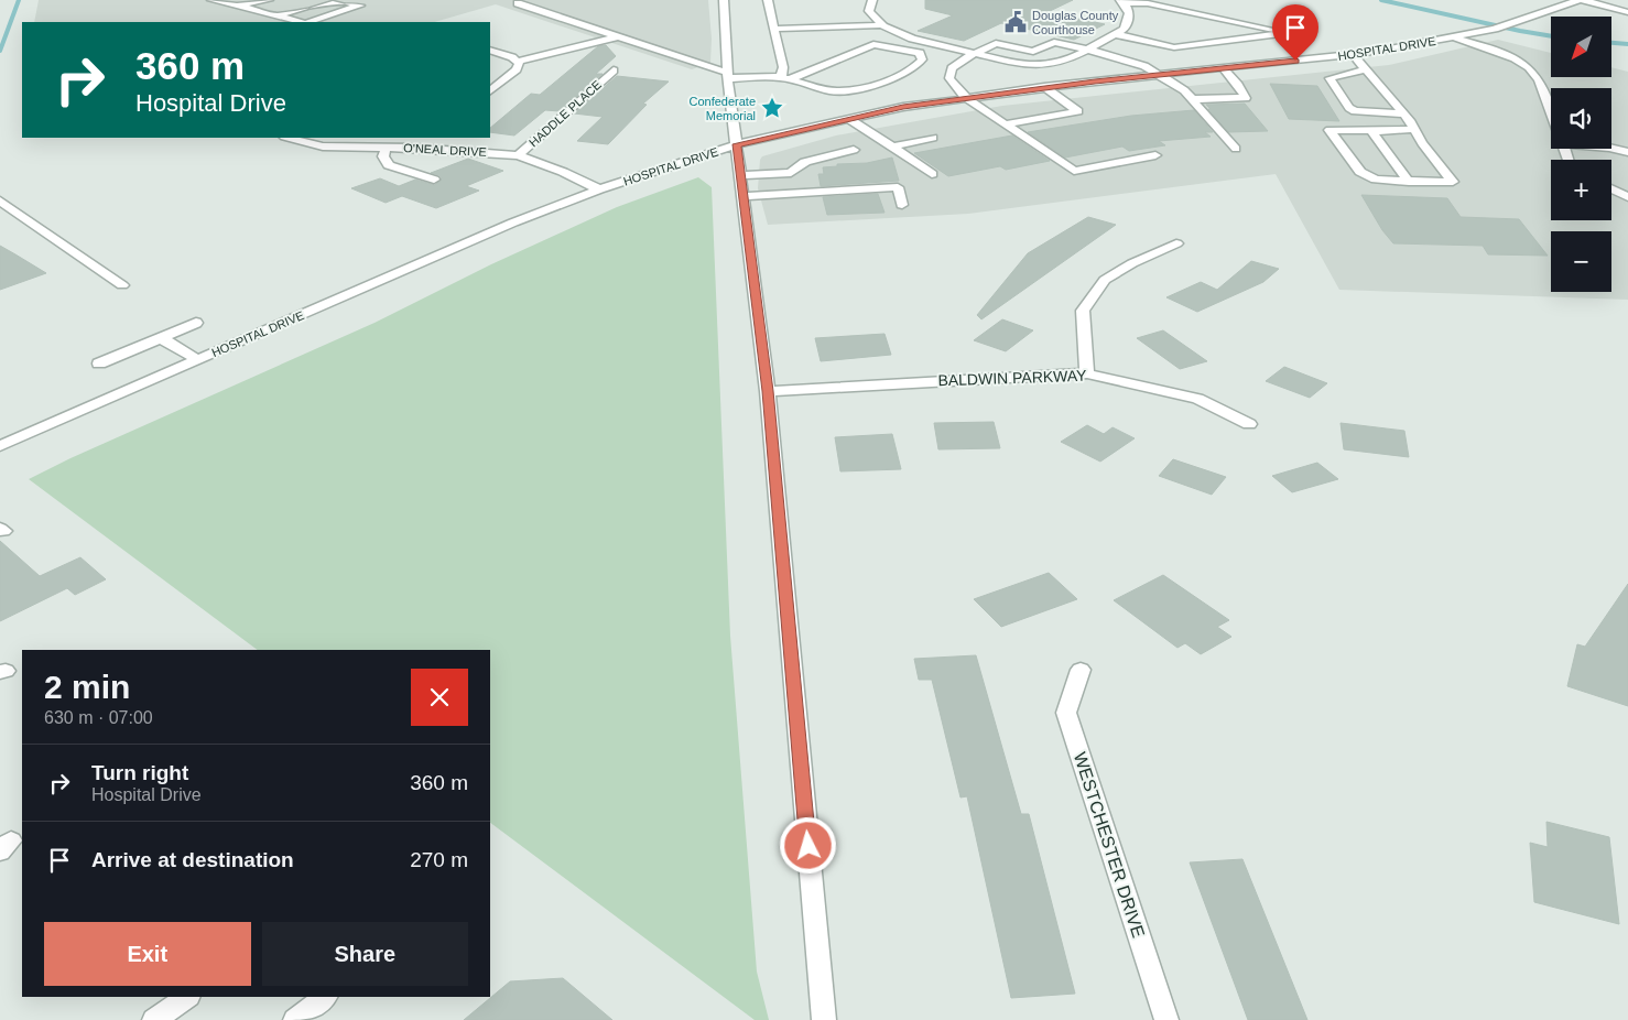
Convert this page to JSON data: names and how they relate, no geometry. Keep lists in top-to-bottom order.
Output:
{
  "streets": {
    "street": [
      "HOSPITAL DRIVE",
      "HADDLE PLACE",
      "O'NEAL DRIVE",
      "BALDWIN PARKWAY",
      "WESTCHESTER DRIVE"
    ]
  },
  "crossings": [
    ["HOSPITAL DRIVE", "O'NEAL DRIVE"],
    ["HADDLE PLACE", "O'NEAL DRIVE"]
  ],
  "places": {
    "public building": ["Douglas County Courthouse"],
    "place": ["Confederate Memorial"]
  },
  "north": "bottom left",
  "page": {
    "map_buttons": ["+", "−"],
    "turn": ["360 m", "Hospital Drive"],
    "heading": ["2 min", "630 m · 07:00"],
    "list": [
      {
        "name": "Turn right",
        "note": "Hospital Drive",
        "value": "360 m"
      },
      {
        "name": "Arrive at destination",
        "value": "270 m"
      }
    ],
    "buttons": ["Exit", "Share"]
  }
}
